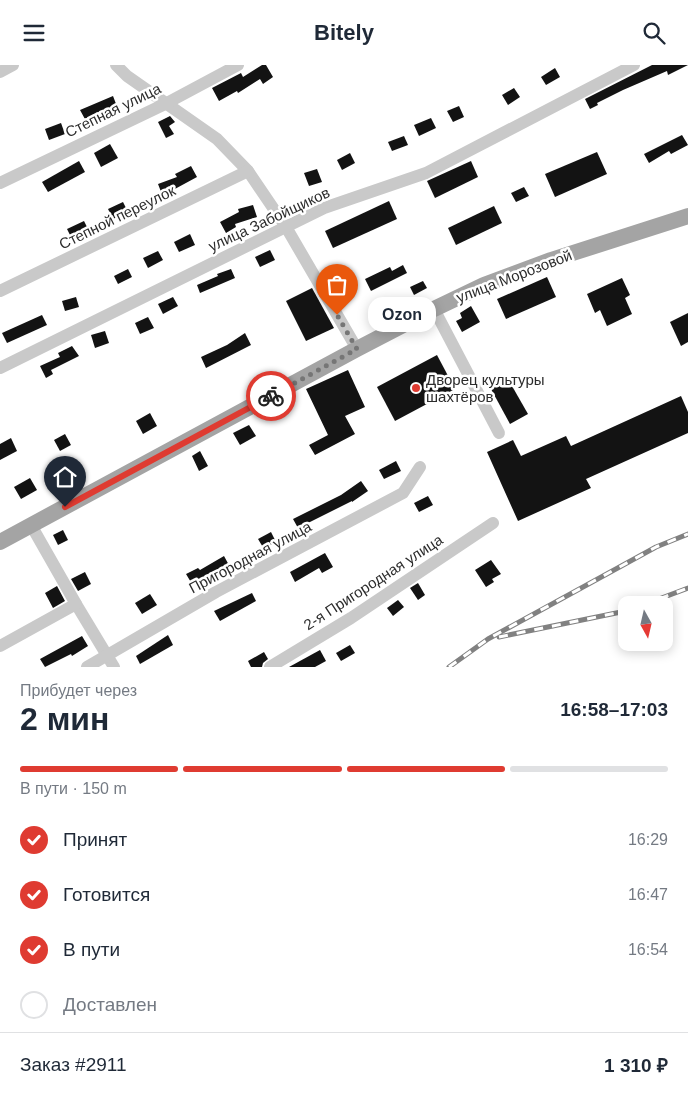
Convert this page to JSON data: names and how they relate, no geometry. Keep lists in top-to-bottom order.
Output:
{
  "streets": {
    "main road": ["улица Морозовой"],
    "street": [
      "Степная улица",
      "Степной переулок",
      "улица Забойщиков",
      "Пригородная улица",
      "2-я Пригородная улица"
    ]
  },
  "places": ["Ozon", "Дворец культуры шахтёров"],
  "north": "bottom",
  "page": {
    "header": "Bitely",
    "bubble": "Ozon",
    "heading": ["2 мин", "Прибудет через", "16:58–17:03"],
    "panel": ["Заказ #2911", "1 310 ₽"],
    "bar": "В пути · 150 m",
    "list": [
      ["Принят", "16:29"],
      ["Готовится", "16:47"],
      ["В пути", "16:54"],
      "Доставлен"
    ]
  }
}
